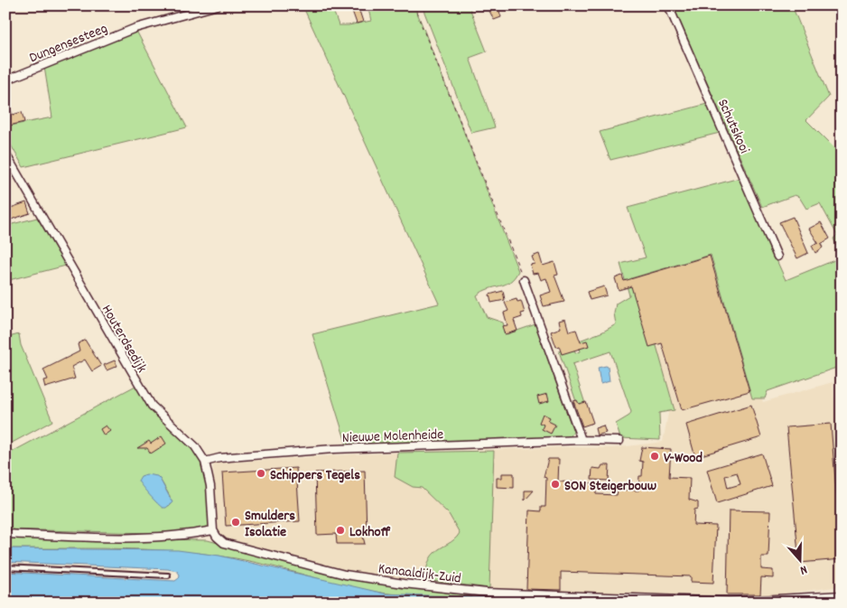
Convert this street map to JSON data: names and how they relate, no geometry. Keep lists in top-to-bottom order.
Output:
{
  "streets": {
    "street": [
      "Dungensesteeg",
      "Schutskooi",
      "Houterdsedijk",
      "Nieuwe Molenheide",
      "Kanaaldijk-Zuid"
    ]
  },
  "crossings": [
    ["Houterdsedijk", "Nieuwe Molenheide"],
    ["Houterdsedijk", "Kanaaldijk-Zuid"]
  ],
  "places": [
    "V-Wood",
    "Schippers Tegels",
    "SON Steigerbouw",
    "Smulders Isolatie",
    "Lokhoff"
  ],
  "north": "bottom"
}
